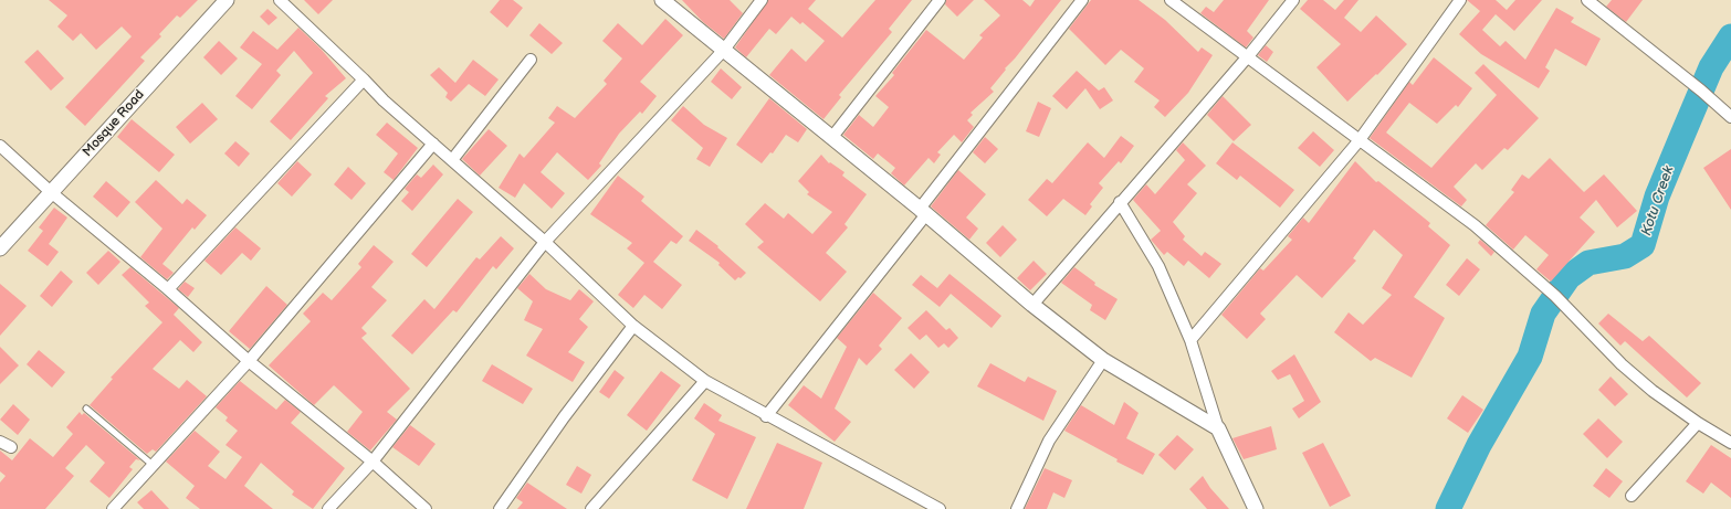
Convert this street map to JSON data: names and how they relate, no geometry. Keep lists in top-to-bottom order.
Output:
{
  "streets": {
    "street": ["Mosque Road"]
  },
  "water": ["Kotu Creek"]
}
